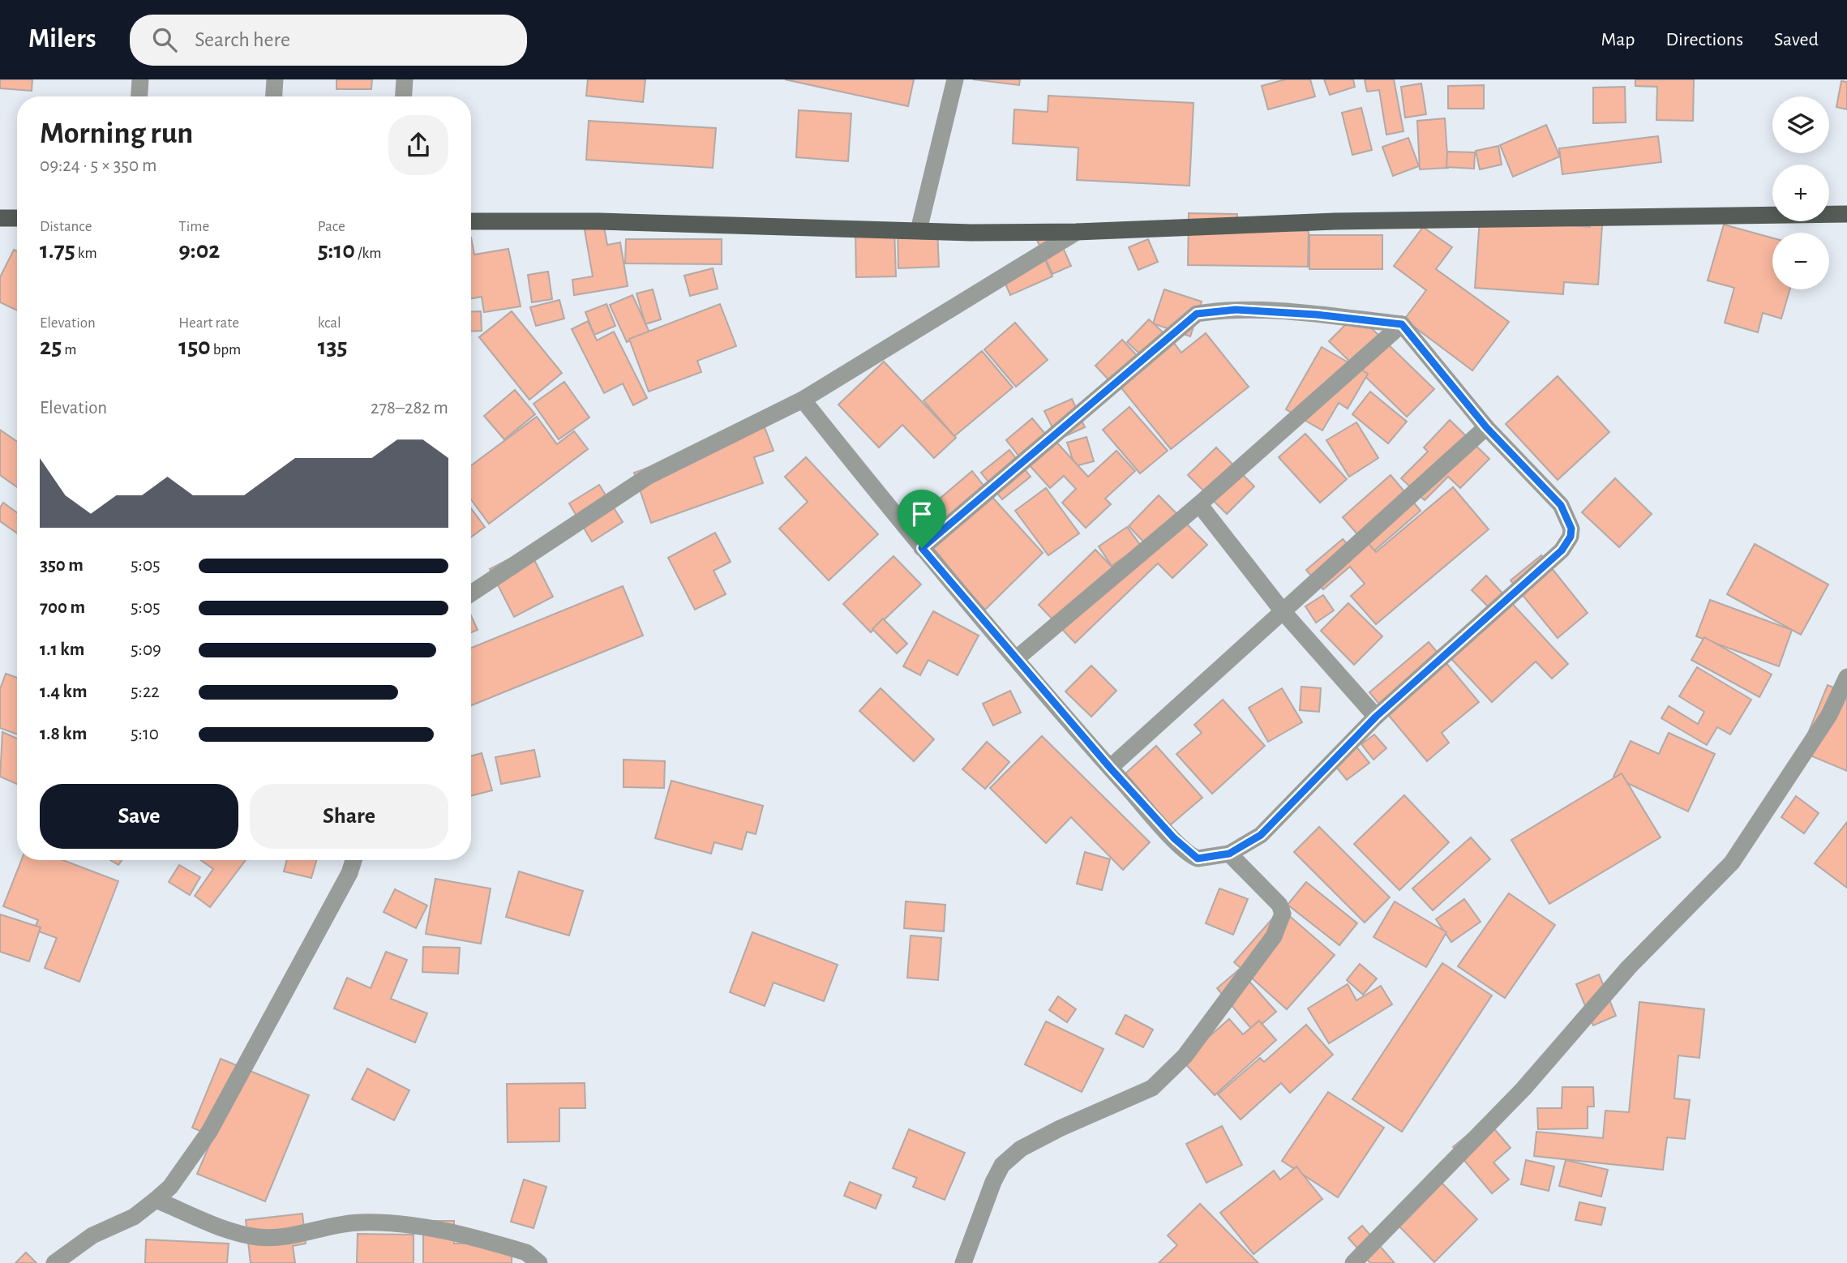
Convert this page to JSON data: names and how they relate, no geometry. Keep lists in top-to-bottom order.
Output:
{
  "page": {
    "header": "Milers",
    "search": "Search here",
    "nav": ["Map", "Directions", "Saved"],
    "map_buttons": ["+", "−"],
    "heading": ["Morning run", "09:24 · 5 × 350 m"],
    "stats": [
      ["Distance", "1.75 km"],
      ["Time", "9:02"],
      ["Pace", "5:10 /km"],
      ["Elevation", "25 m"],
      ["Heart rate", "150 bpm"],
      ["kcal", "135"]
    ],
    "chart": ["Elevation", "278–282 m"],
    "list": [
      {
        "name": "350 m",
        "note": "5:05"
      },
      {
        "name": "700 m",
        "note": "5:05"
      },
      {
        "name": "1.1 km",
        "note": "5:09"
      },
      {
        "name": "1.4 km",
        "note": "5:22"
      },
      {
        "name": "1.8 km",
        "note": "5:10"
      }
    ],
    "buttons": ["Save", "Share"]
  }
}
